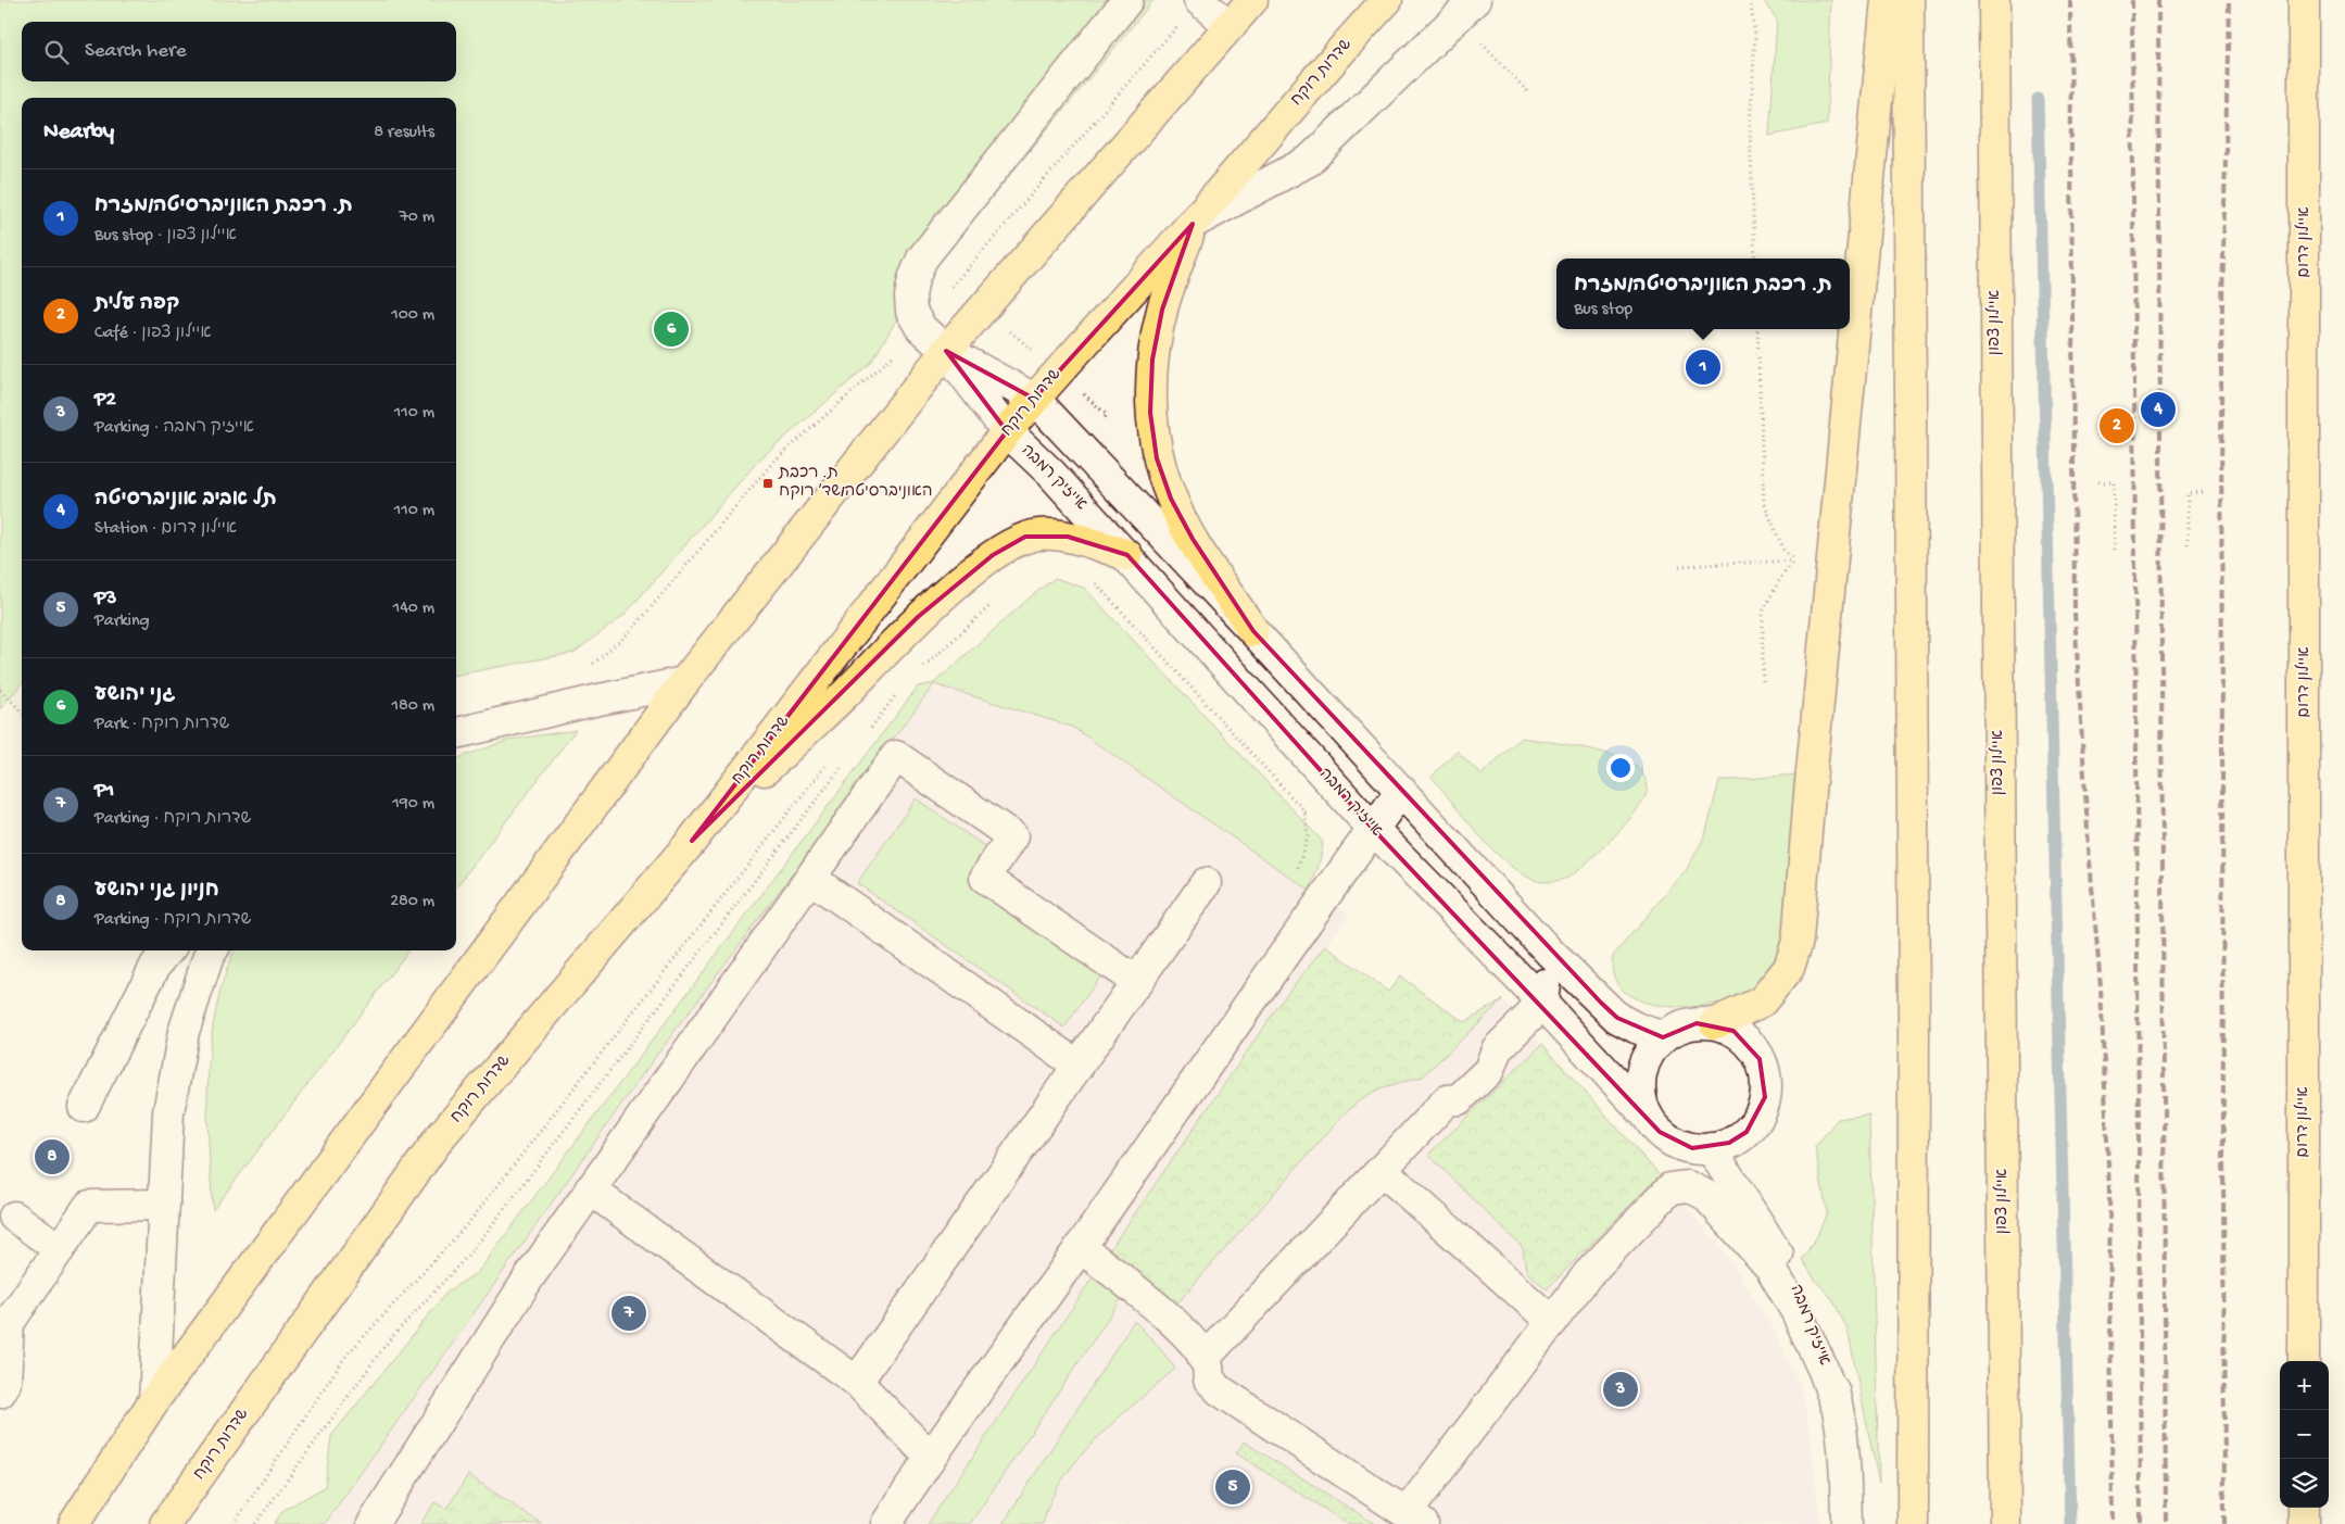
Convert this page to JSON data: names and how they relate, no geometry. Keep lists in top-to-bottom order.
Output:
{
  "streets": {
    "main road": ["שדרות רוקח", "איילון דרום", "איילון צפון"],
    "street": ["אייזיק רמבה"]
  },
  "crossings": [
    ["שדרות רוקח", "אייזיק רמבה"]
  ],
  "places": {
    "transit": ["ת. רכבת האוניברסיטה/שד׳ רוקח"]
  },
  "page": {
    "search": "Search here",
    "heading": ["Nearby", "8 results"],
    "list": [
      {
        "mark": "1",
        "name": "ת. רכבת האוניברסיטה/מזרח",
        "note": "Bus stop · איילון צפון",
        "value": "70 m"
      },
      {
        "mark": "2",
        "name": "קפה עלית",
        "note": "Café · איילון צפון",
        "value": "100 m"
      },
      {
        "mark": "3",
        "name": "P2",
        "note": "Parking · אייזיק רמבה",
        "value": "110 m"
      },
      {
        "mark": "4",
        "name": "תל אביב אוניברסיטה",
        "note": "Station · איילון דרום",
        "value": "110 m"
      },
      {
        "mark": "5",
        "name": "P3",
        "note": "Parking",
        "value": "140 m"
      },
      {
        "mark": "6",
        "name": "גני יהושע",
        "note": "Park · שדרות רוקח",
        "value": "180 m"
      },
      {
        "mark": "7",
        "name": "P1",
        "note": "Parking · שדרות רוקח",
        "value": "190 m"
      },
      {
        "mark": "8",
        "name": "חניון גני יהושע",
        "note": "Parking · שדרות רוקח",
        "value": "280 m"
      }
    ],
    "popup": ["ת. רכבת האוניברסיטה/מזרח", "Bus stop"],
    "pins": [
      "6",
      "1",
      "4",
      "2",
      "8",
      "7",
      "3",
      "5"
    ],
    "map_buttons": ["+", "−"]
  }
}
